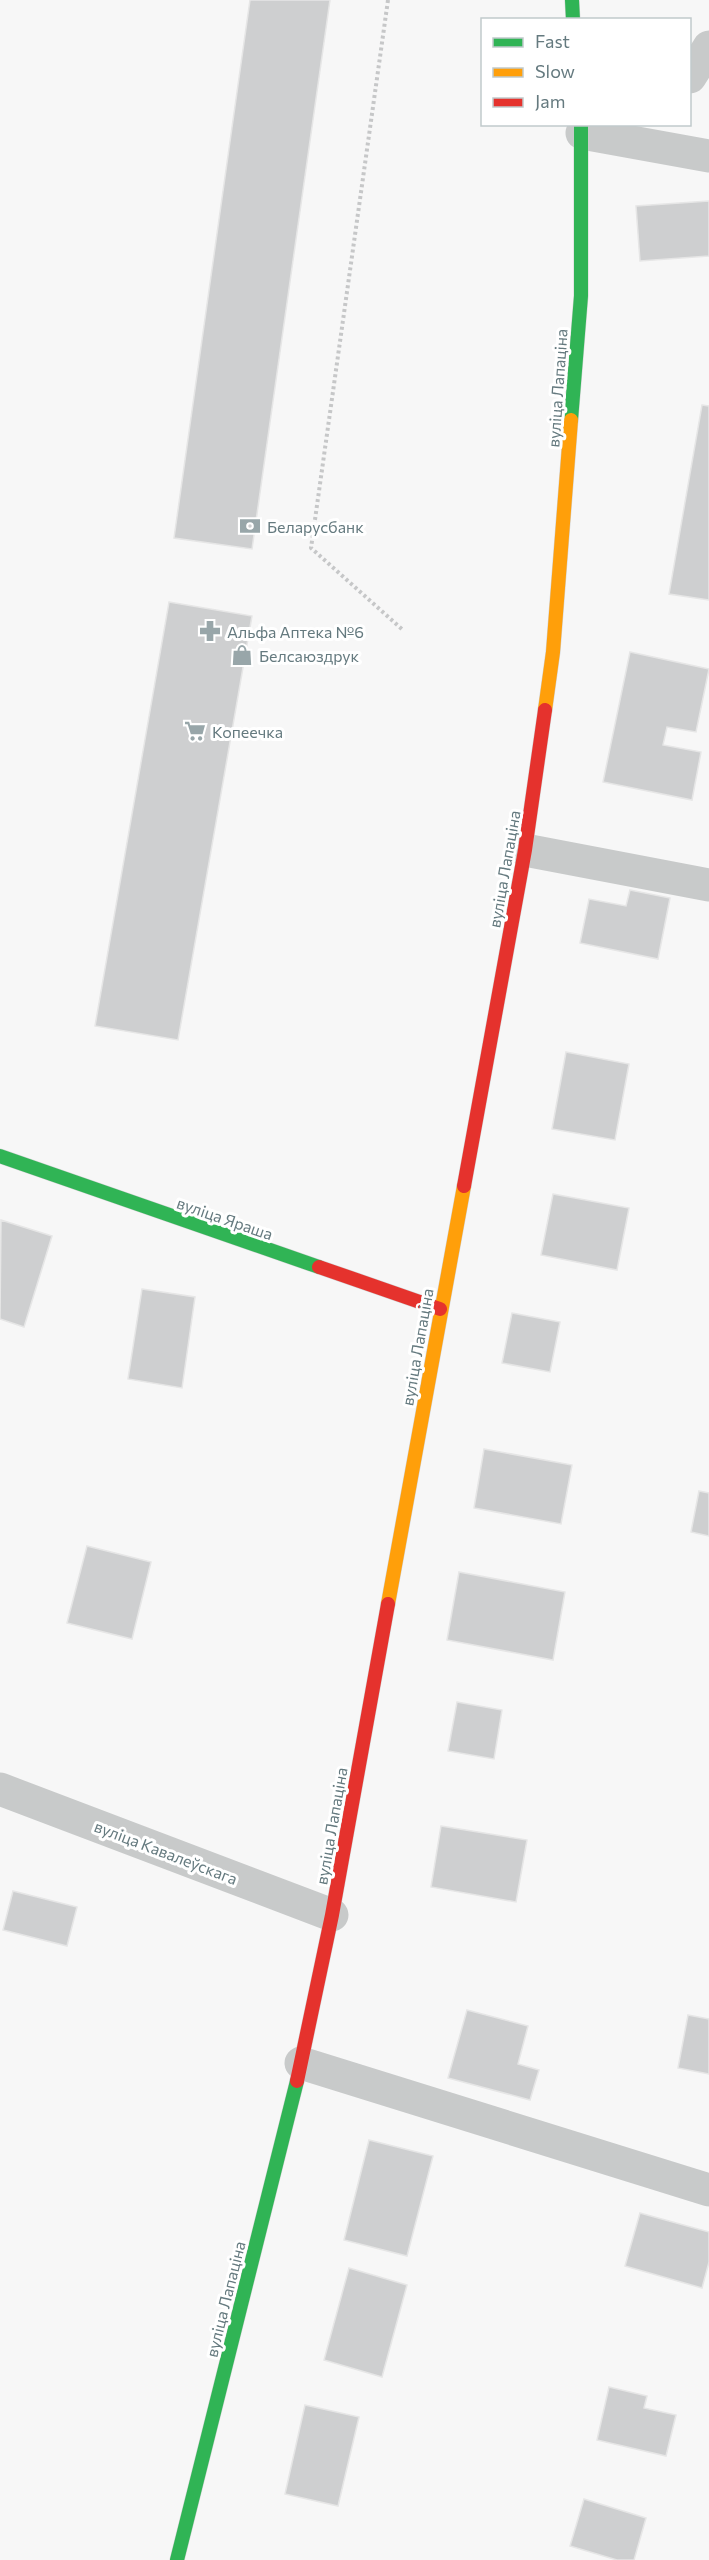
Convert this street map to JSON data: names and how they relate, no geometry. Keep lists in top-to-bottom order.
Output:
{
  "streets": {
    "main road": ["вуліца Лапаціна", "вуліца Яраша"],
    "street": ["вуліца Кавалеўскага"]
  },
  "crossings": [
    ["вуліца Лапаціна", "вуліца Яраша"],
    ["вуліца Лапаціна", "вуліца Кавалеўскага"]
  ],
  "places": {
    "bank": ["Беларусбанк"],
    "pharmacy": ["Альфа Аптека №6"],
    "shop": ["Белсаюздрук"],
    "supermarket": ["Копеечка"]
  },
  "legend": ["Fast", "Slow", "Jam"]
}
